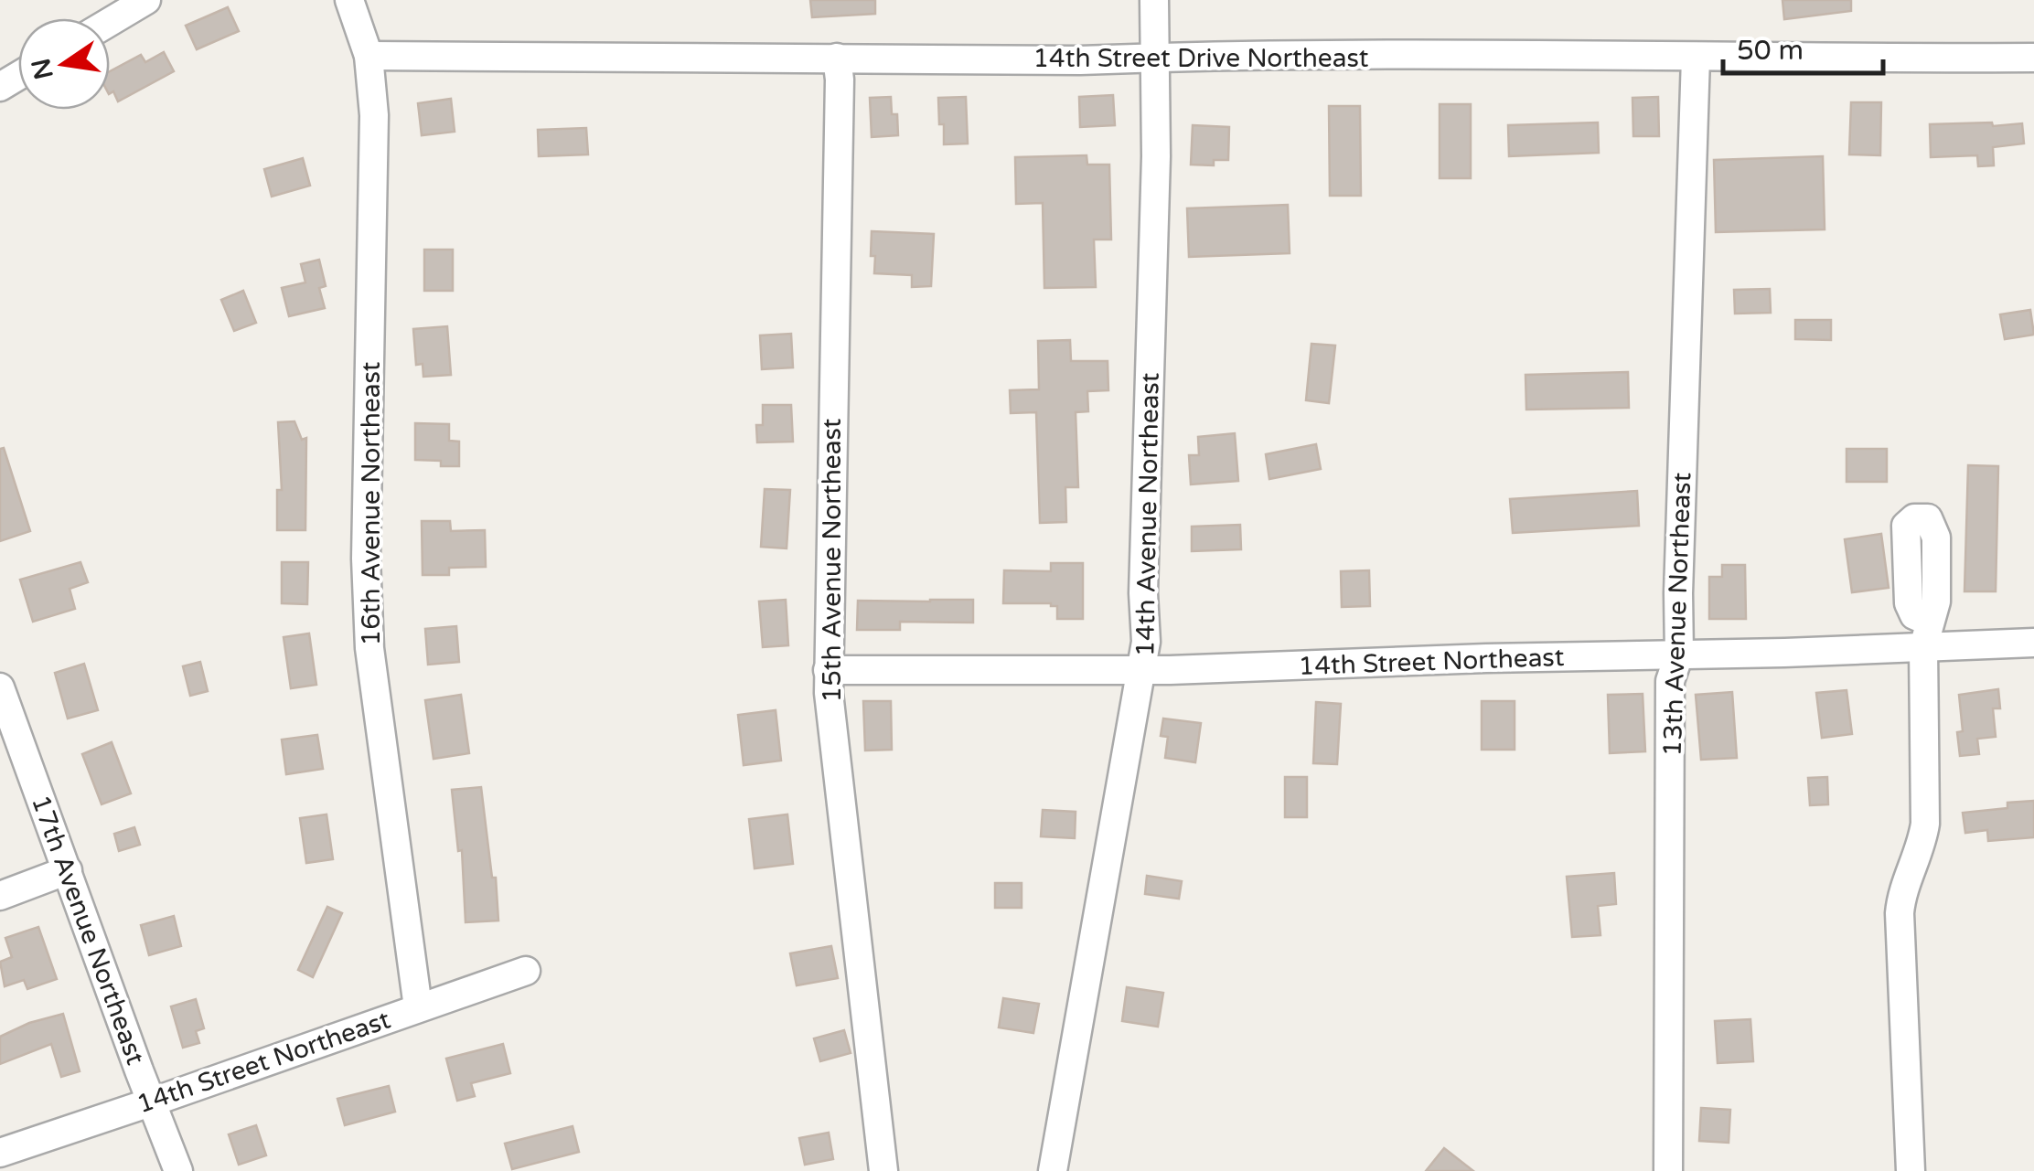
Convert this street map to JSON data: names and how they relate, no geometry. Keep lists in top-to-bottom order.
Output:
{
  "streets": {
    "street": [
      "14th Street Drive Northeast",
      "16th Avenue Northeast",
      "14th Avenue Northeast",
      "15th Avenue Northeast",
      "13th Avenue Northeast",
      "14th Street Northeast",
      "17th Avenue Northeast"
    ]
  },
  "crossings": [
    ["14th Street Drive Northeast", "16th Avenue Northeast"],
    ["14th Street Drive Northeast", "14th Avenue Northeast"],
    ["14th Street Drive Northeast", "15th Avenue Northeast"],
    ["14th Street Drive Northeast", "13th Avenue Northeast"],
    ["16th Avenue Northeast", "14th Street Northeast"],
    ["14th Avenue Northeast", "14th Street Northeast"],
    ["15th Avenue Northeast", "14th Street Northeast"],
    ["13th Avenue Northeast", "14th Street Northeast"],
    ["14th Street Northeast", "17th Avenue Northeast"]
  ],
  "scale_bar": "50 m",
  "north": "left"
}
